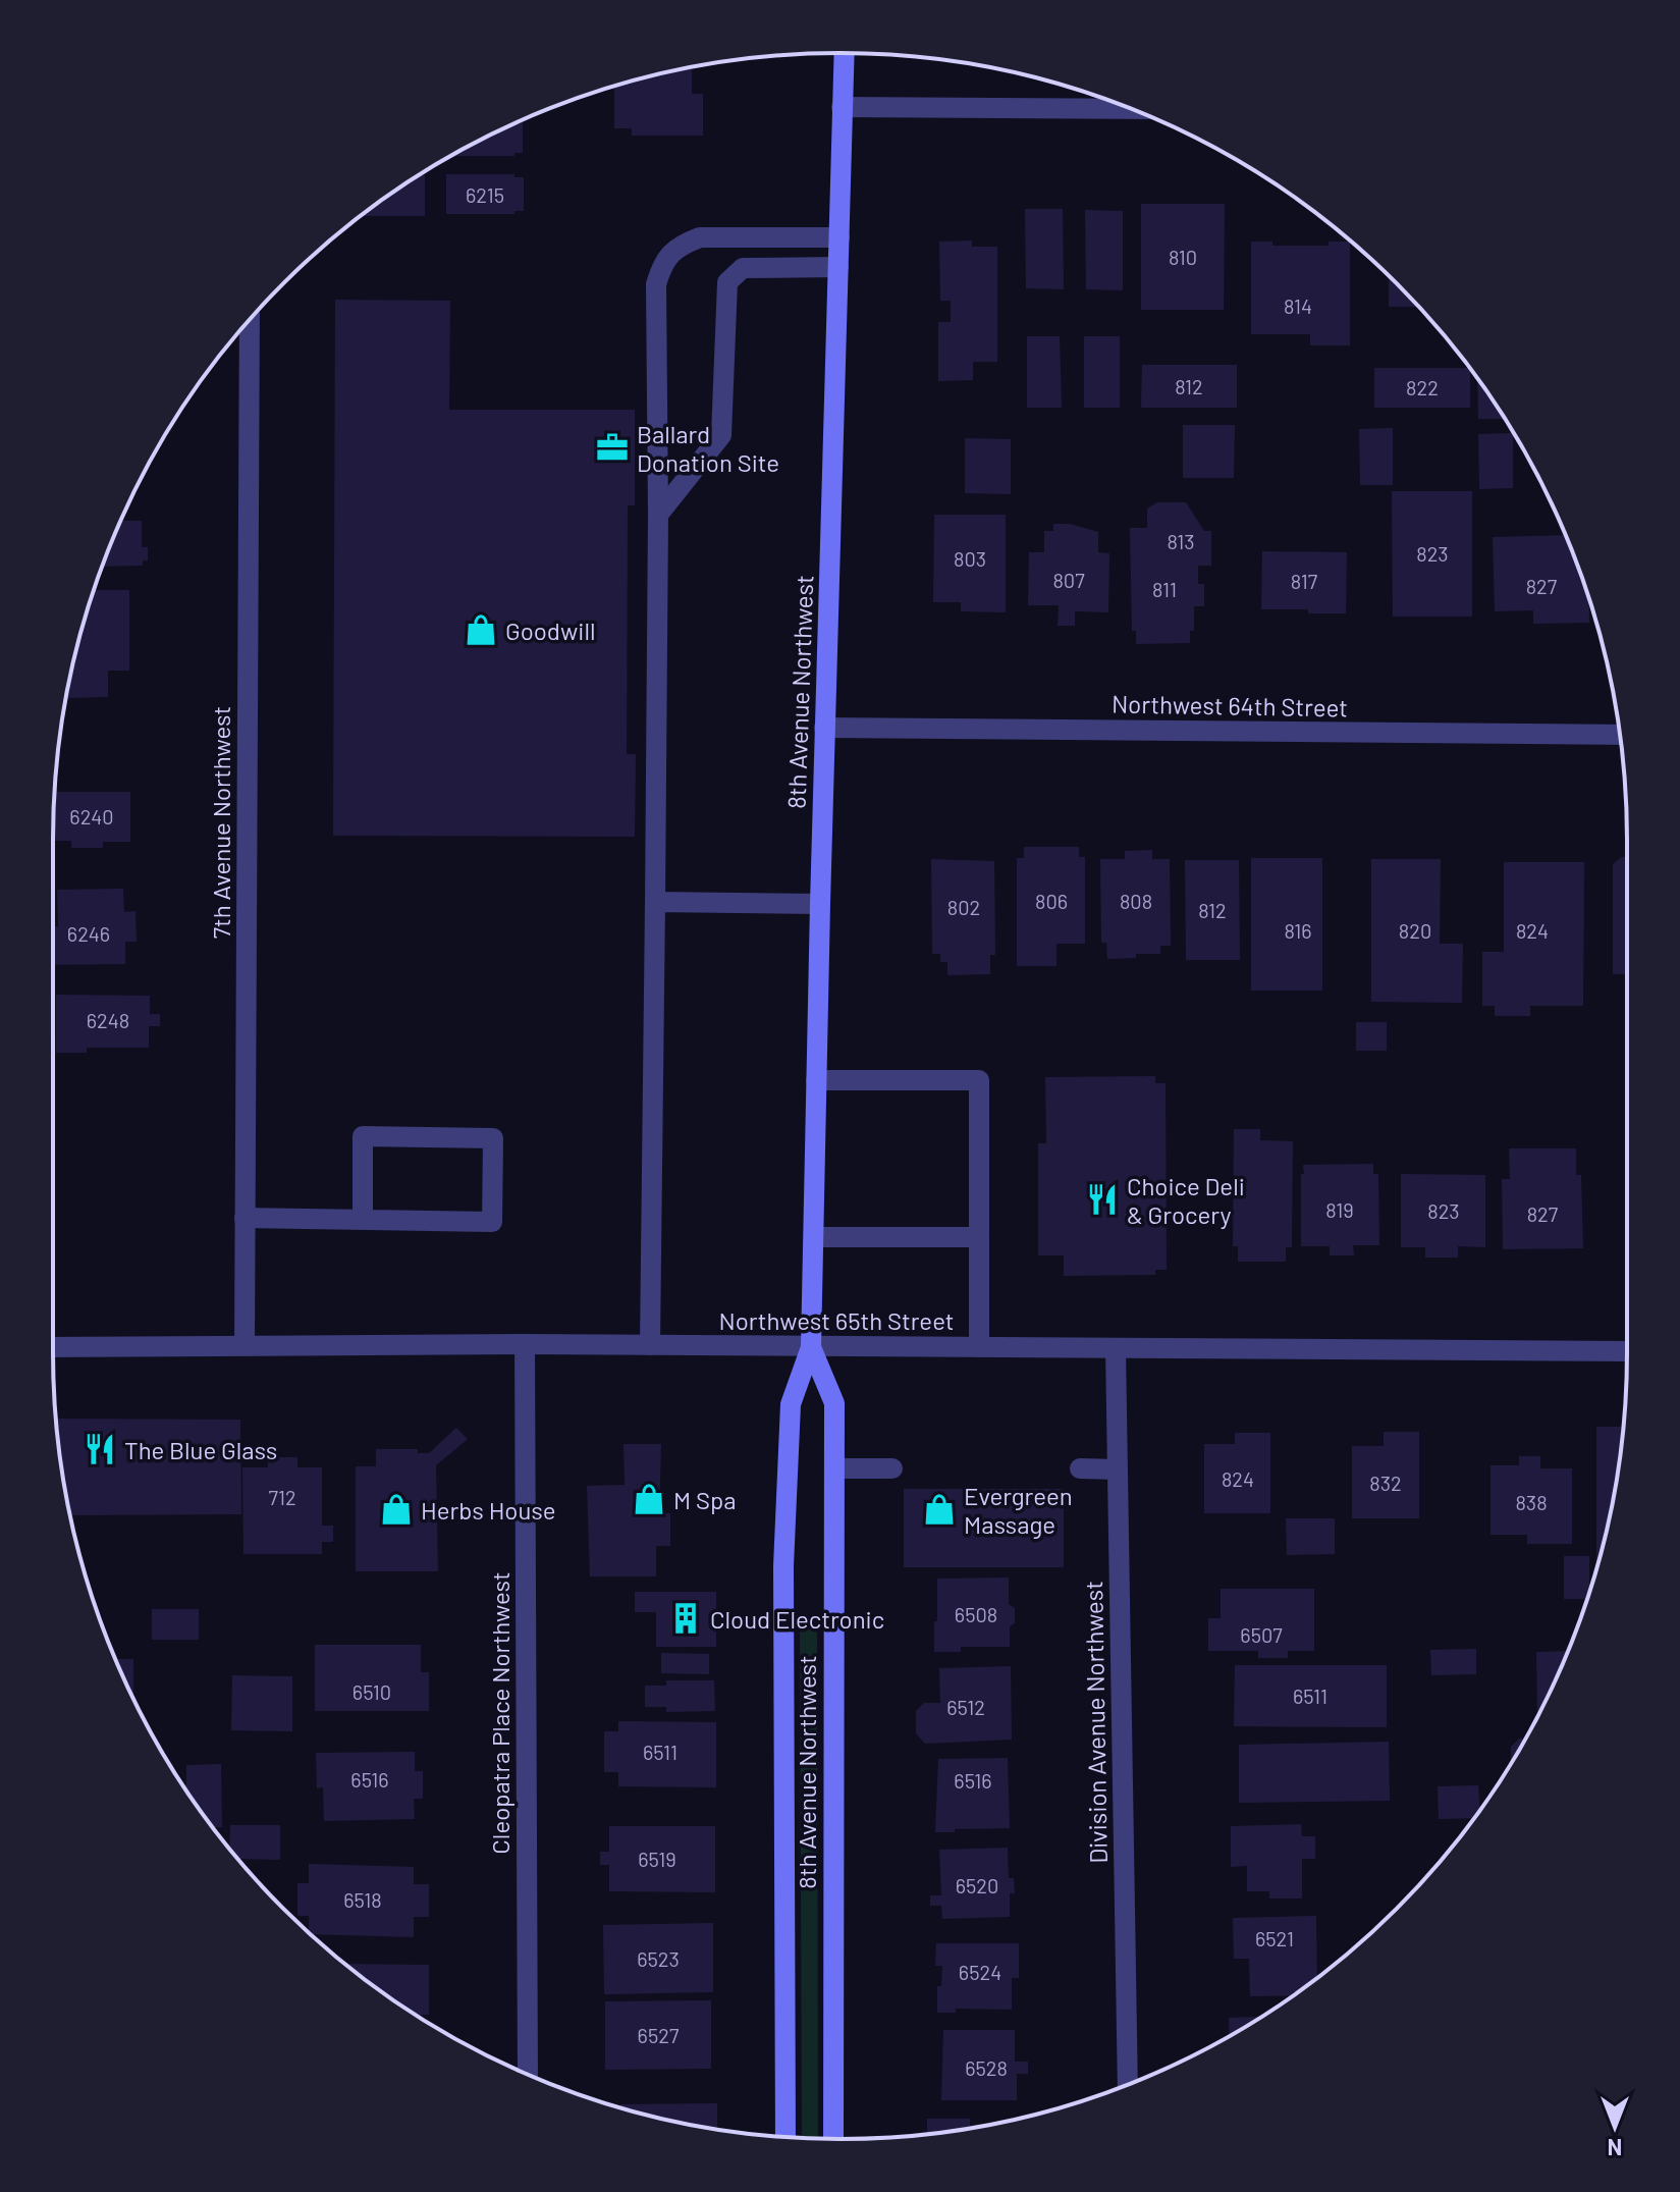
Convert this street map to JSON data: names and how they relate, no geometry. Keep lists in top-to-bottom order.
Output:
{
  "streets": {
    "main road": ["8th Avenue Northwest"],
    "street": [
      "Northwest 64th Street",
      "7th Avenue Northwest",
      "Northwest 65th Street",
      "Cleopatra Place Northwest",
      "Division Avenue Northwest"
    ]
  },
  "crossings": [
    ["8th Avenue Northwest", "Northwest 64th Street"],
    ["8th Avenue Northwest", "Northwest 65th Street"],
    ["7th Avenue Northwest", "Northwest 65th Street"],
    ["Northwest 65th Street", "Cleopatra Place Northwest"],
    ["Northwest 65th Street", "Division Avenue Northwest"]
  ],
  "places": {
    "office": ["Ballard Donation Site"],
    "shop": [
      "Goodwill",
      "M Spa",
      "Herbs House",
      "Evergreen Massage"
    ],
    "restaurant": ["Choice Deli & Grocery", "The Blue Glass"],
    "building": ["Cloud Electronic"]
  },
  "house_numbers": [
    "6215",
    "810",
    "814",
    "812",
    "822",
    "813",
    "823",
    "803",
    "807",
    "817",
    "827",
    "811",
    "6240",
    "806",
    "808",
    "802",
    "812",
    "816",
    "820",
    "824",
    "6246",
    "6248",
    "819",
    "823",
    "827",
    "824",
    "832",
    "712",
    "838",
    "6508",
    "6507",
    "6510",
    "6511",
    "6512",
    "6511",
    "6516",
    "6516",
    "6519",
    "6520",
    "6518",
    "6521",
    "6523",
    "6524",
    "6527",
    "6528"
  ],
  "north": "bottom"
}
